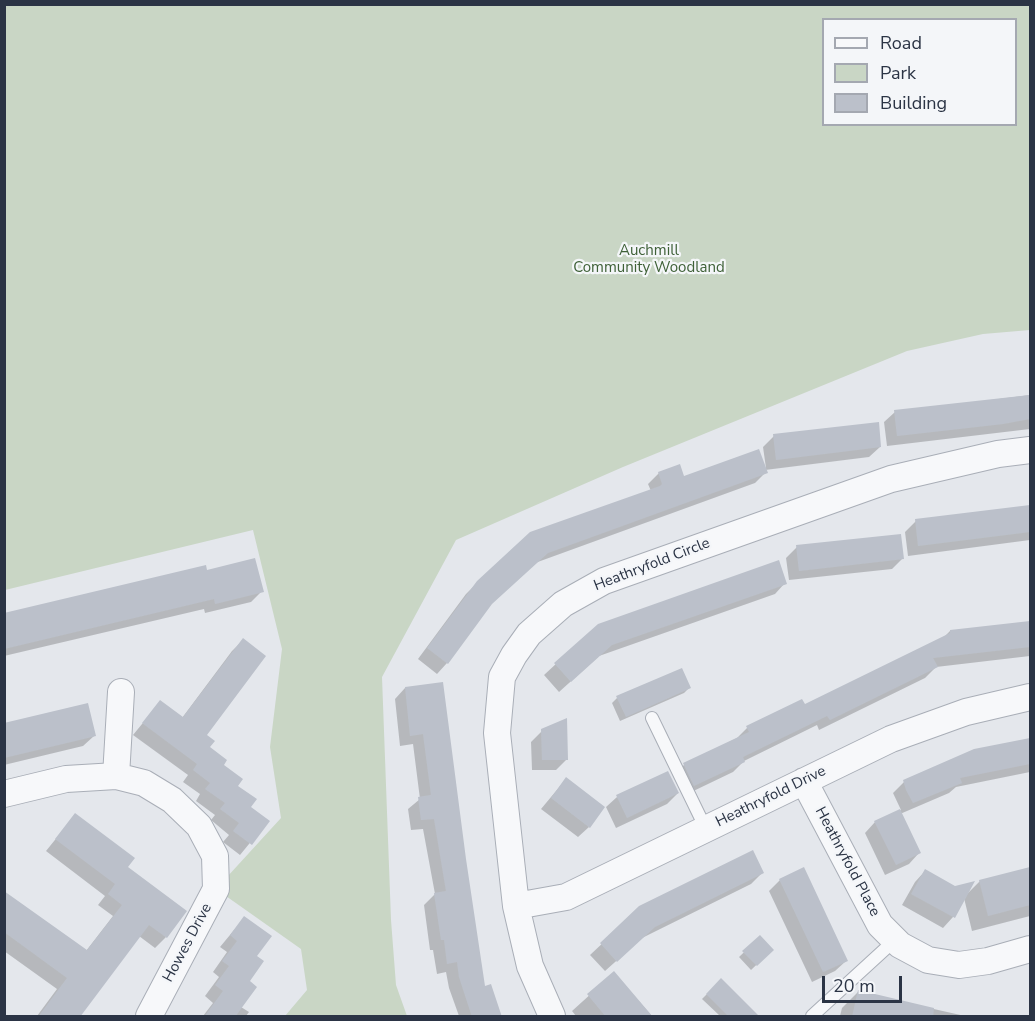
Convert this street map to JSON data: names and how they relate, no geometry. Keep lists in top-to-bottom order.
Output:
{
  "streets": {
    "street": [
      "Heathryfold Circle",
      "Heathryfold Drive",
      "Heathryfold Place",
      "Howes Drive"
    ]
  },
  "crossings": [
    ["Heathryfold Circle", "Heathryfold Drive"],
    ["Heathryfold Drive", "Heathryfold Place"]
  ],
  "parks": ["Auchmill Community Woodland"],
  "legend": ["Road", "Park", "Building"],
  "scale_bar": "20 m"
}
